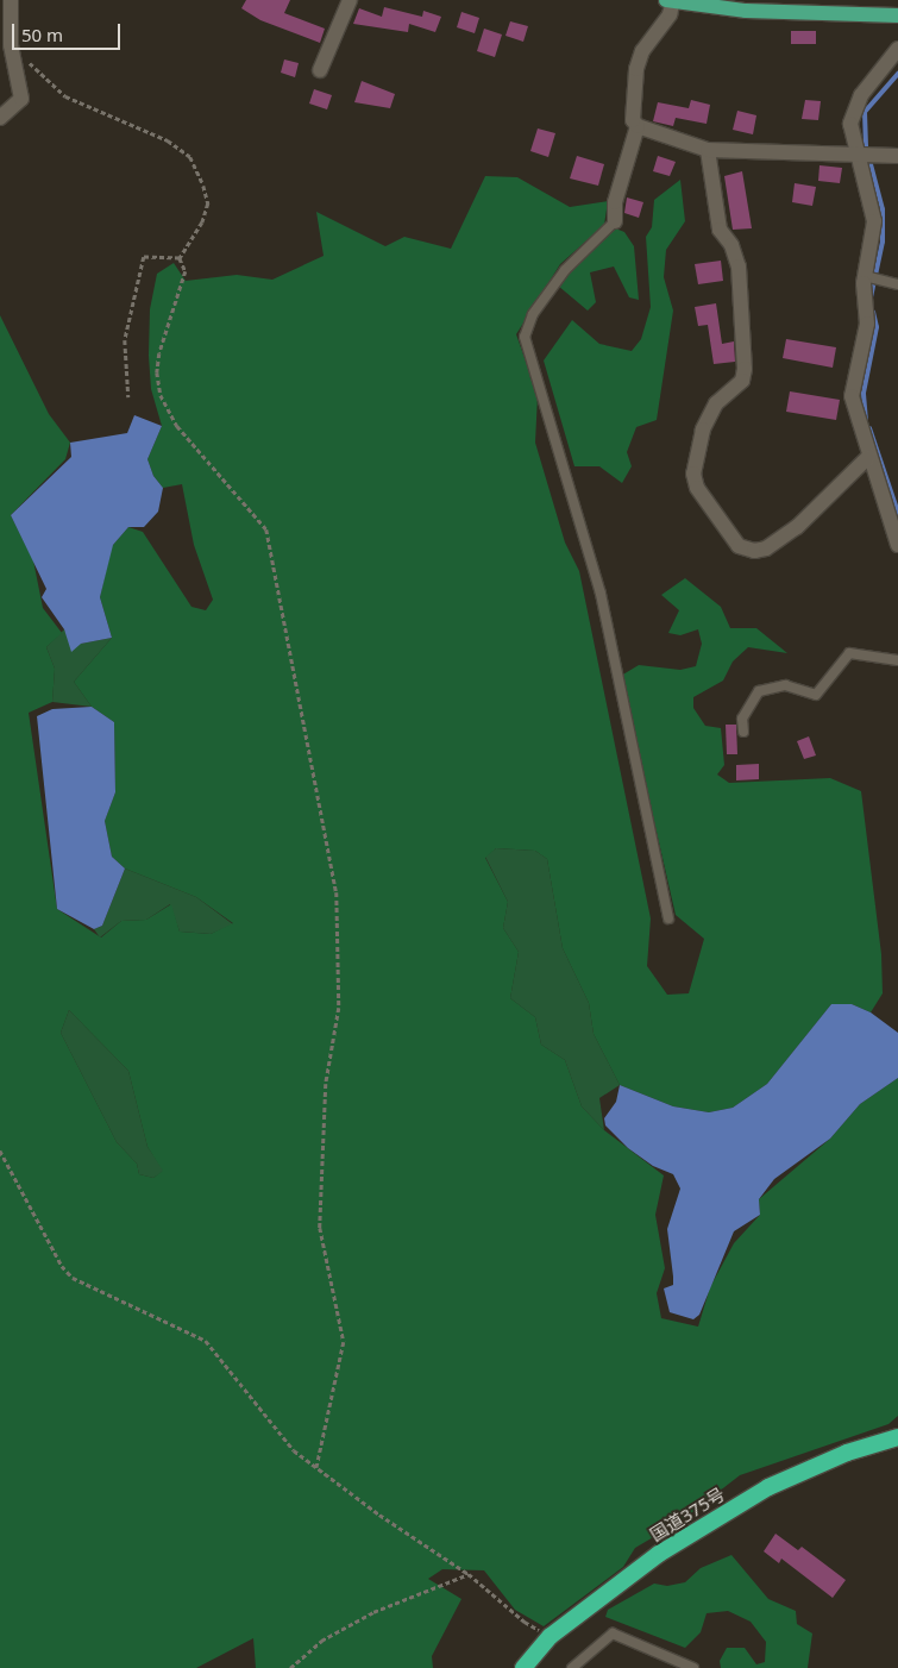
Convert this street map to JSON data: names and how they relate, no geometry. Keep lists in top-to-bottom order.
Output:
{
  "streets": {
    "highway": ["国道375号"]
  },
  "scale_bar": "50 m"
}
